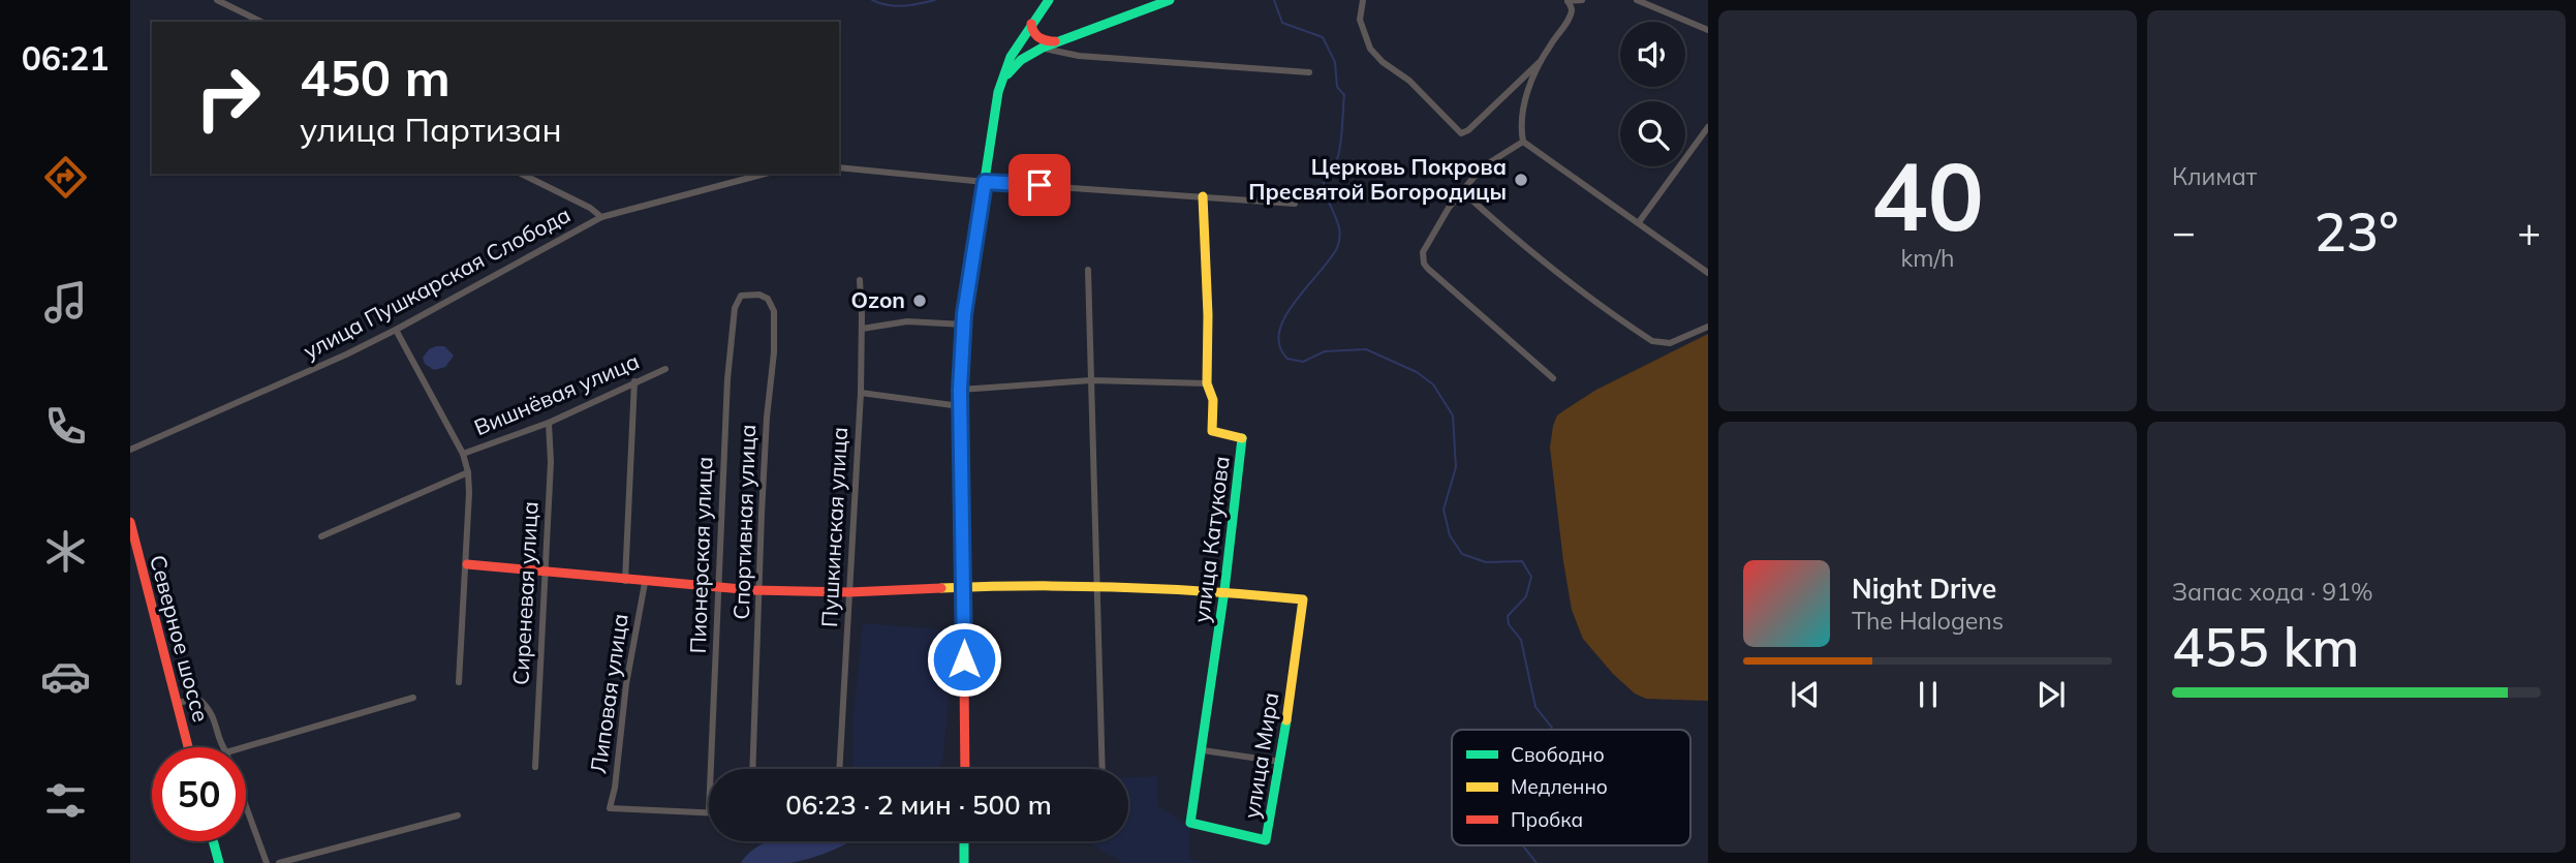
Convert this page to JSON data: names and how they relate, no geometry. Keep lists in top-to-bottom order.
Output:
{
  "streets": {
    "street": [
      "улица Пушкарская Слобода",
      "Вишнёвая улица",
      "Спортивная улица",
      "Пушкинская улица",
      "улица Катукова",
      "Пионерская улица",
      "Сиреневая улица",
      "Северное шоссе",
      "Липовая улица",
      "улица Мира"
    ]
  },
  "crossings": [
    ["Вишнёвая улица", "Сиреневая улица"],
    ["Спортивная улица", "Пионерская улица"],
    ["улица Катукова", "улица Мира"]
  ],
  "places": ["Церковь Покрова Пресвятой Богородицы", "Ozon"],
  "legend": ["Свободно", "Медленно", "Пробка"],
  "page": {
    "tabs": "06:21",
    "tile": [
      ["40", "km/h"],
      "Климат",
      ["Запас хода · 91%", "455 km"]
    ],
    "turn": ["450 m", "улица Партизан"],
    "heat": ["−", "23°", "+"],
    "song": ["Night Drive", "The Halogens"],
    "limit": "50",
    "trip": "06:23 · 2 мин · 500 m"
  }
}
